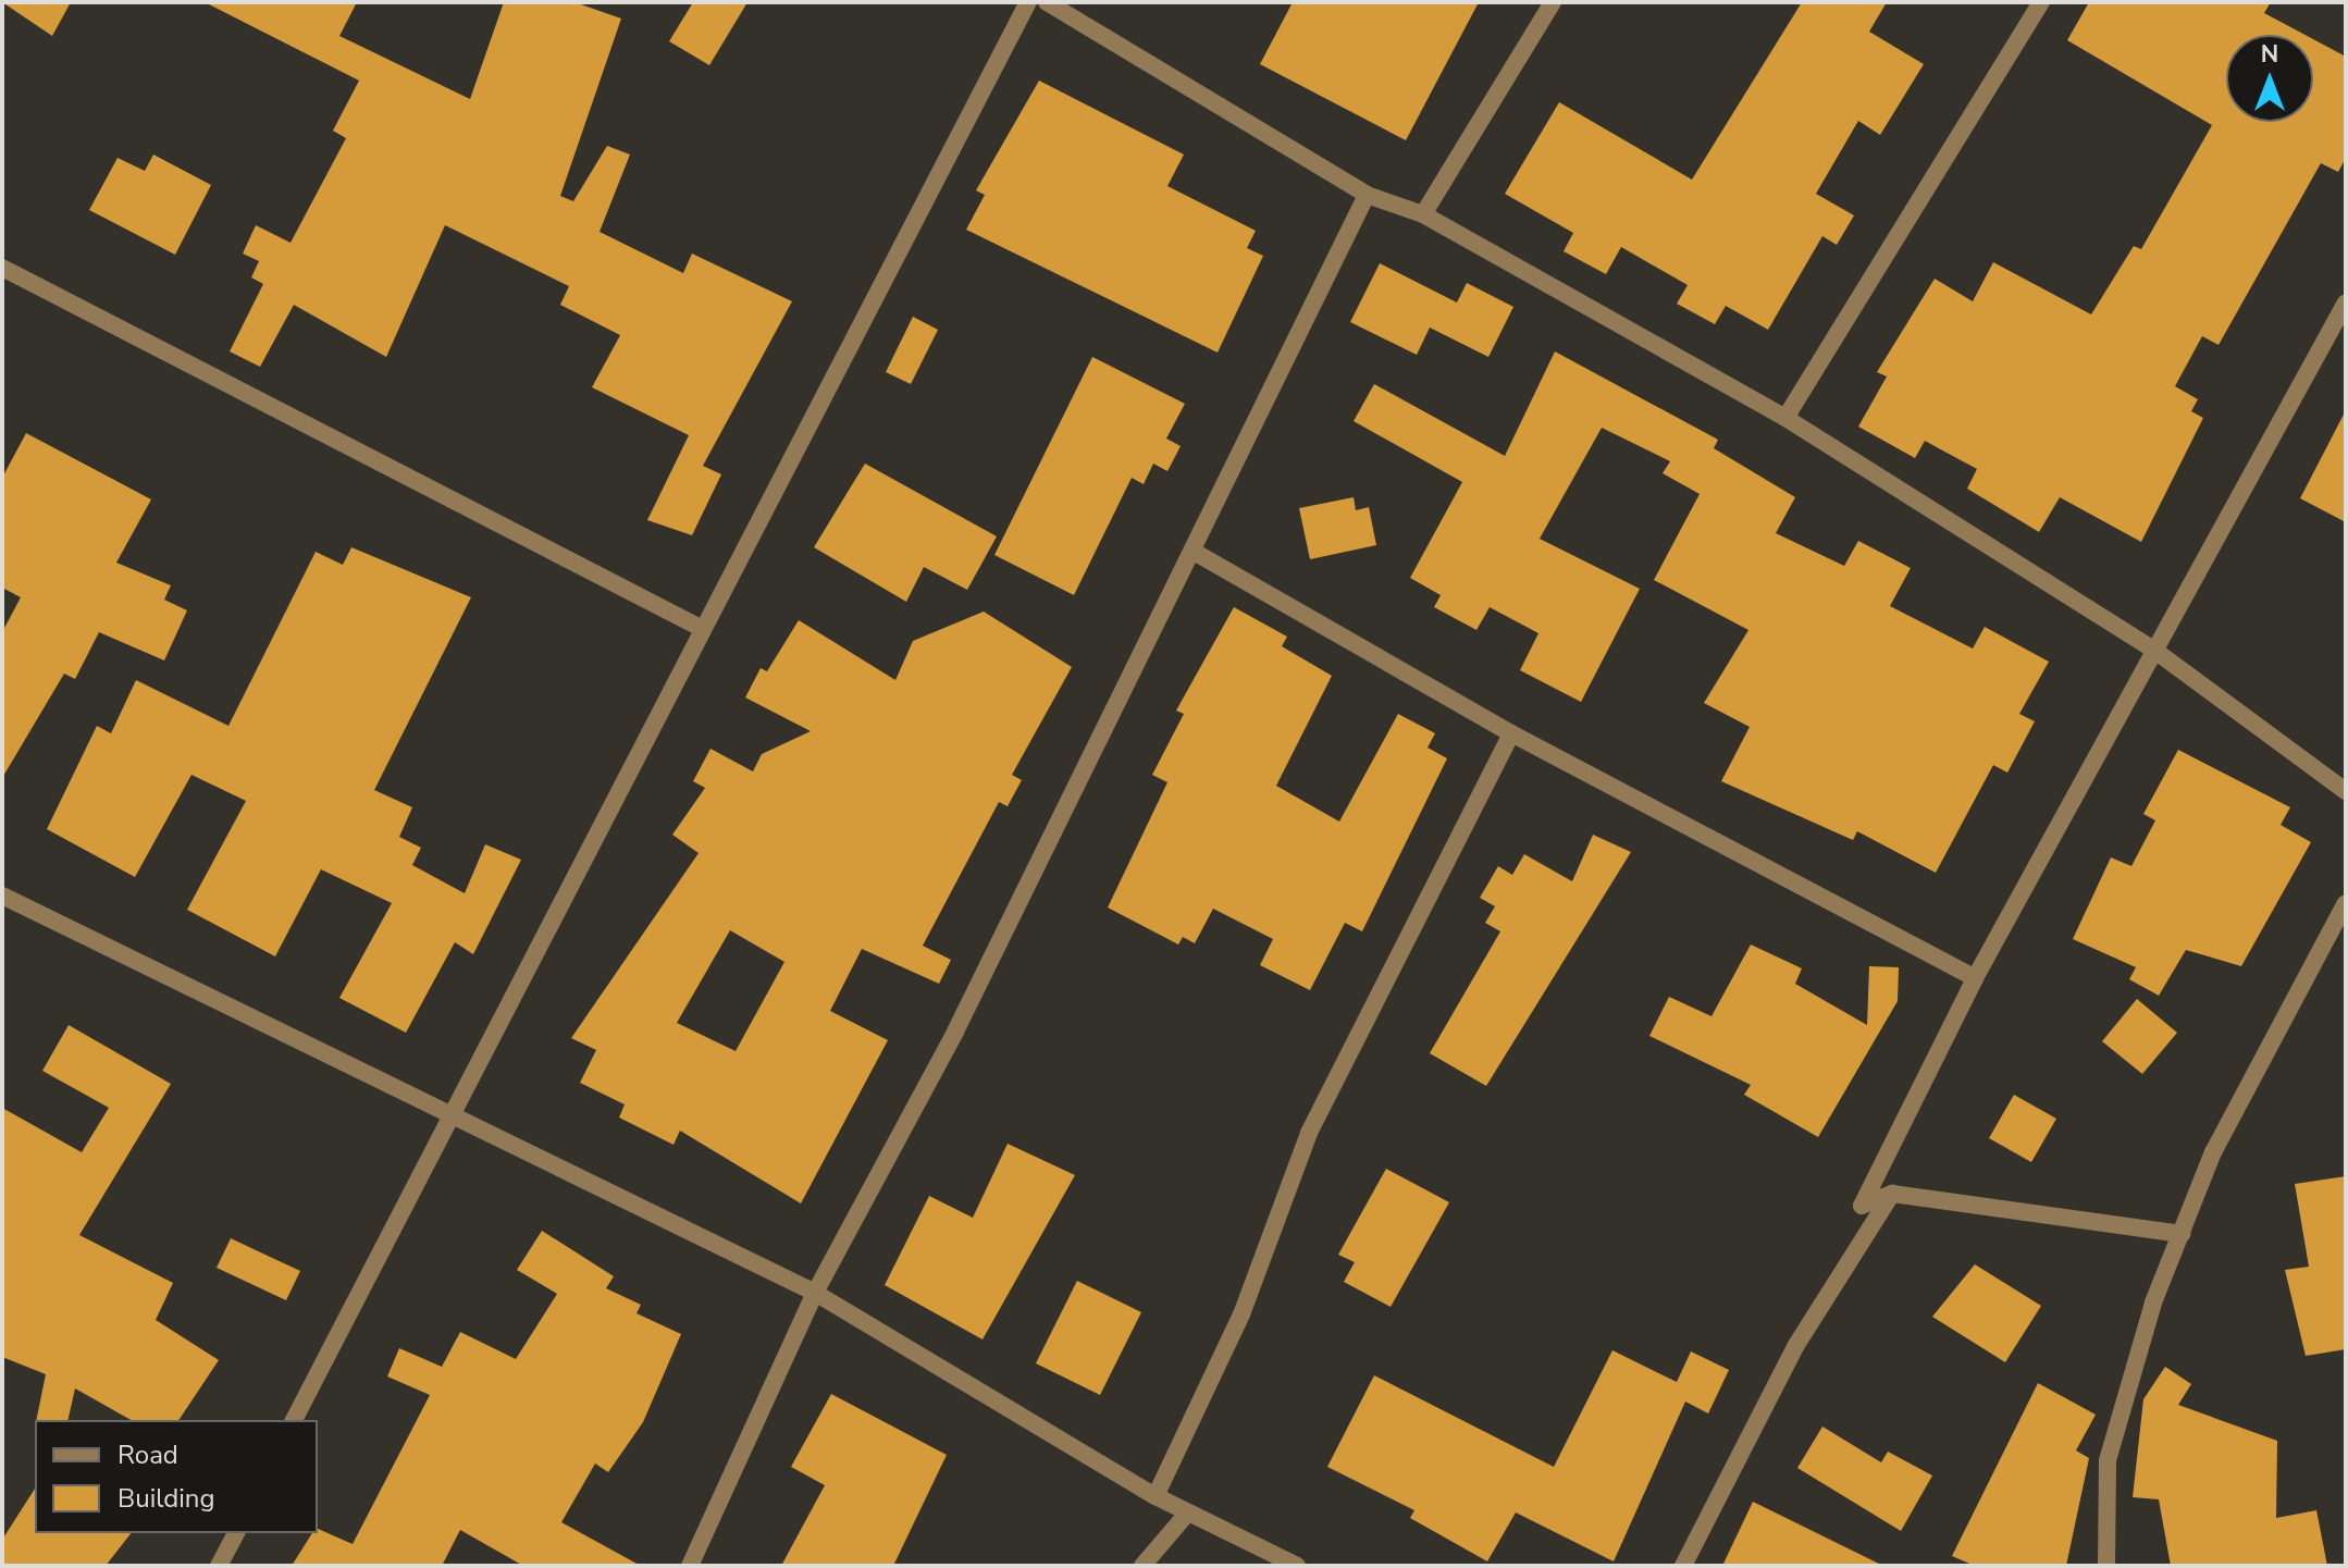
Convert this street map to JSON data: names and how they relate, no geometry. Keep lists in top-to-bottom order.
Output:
{
  "legend": ["Road", "Building"],
  "north": "top"
}
